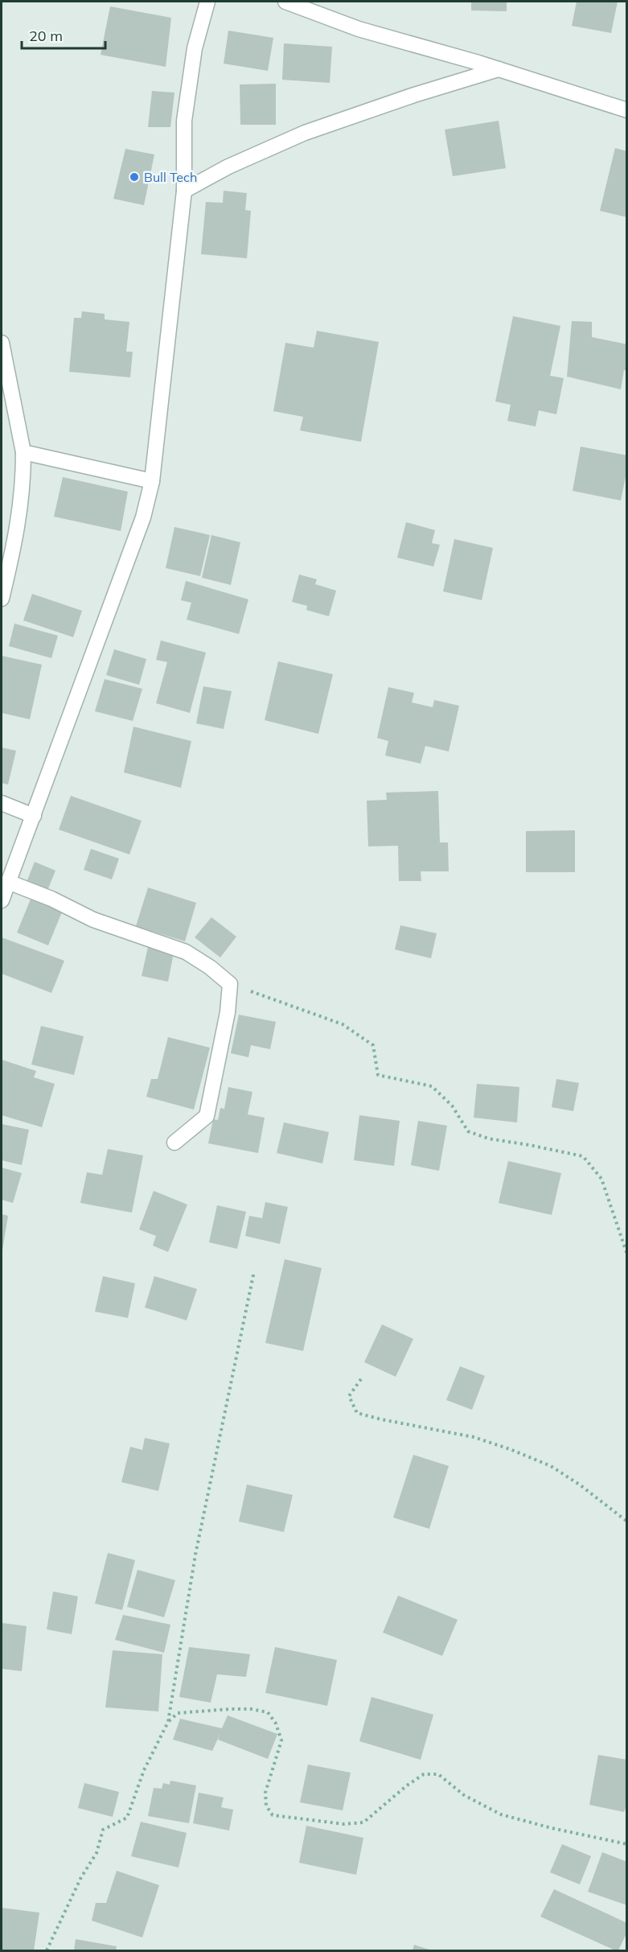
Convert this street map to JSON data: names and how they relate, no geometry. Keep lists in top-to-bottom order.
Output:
{
  "places": ["Bull Tech"],
  "scale_bar": "20 m"
}
